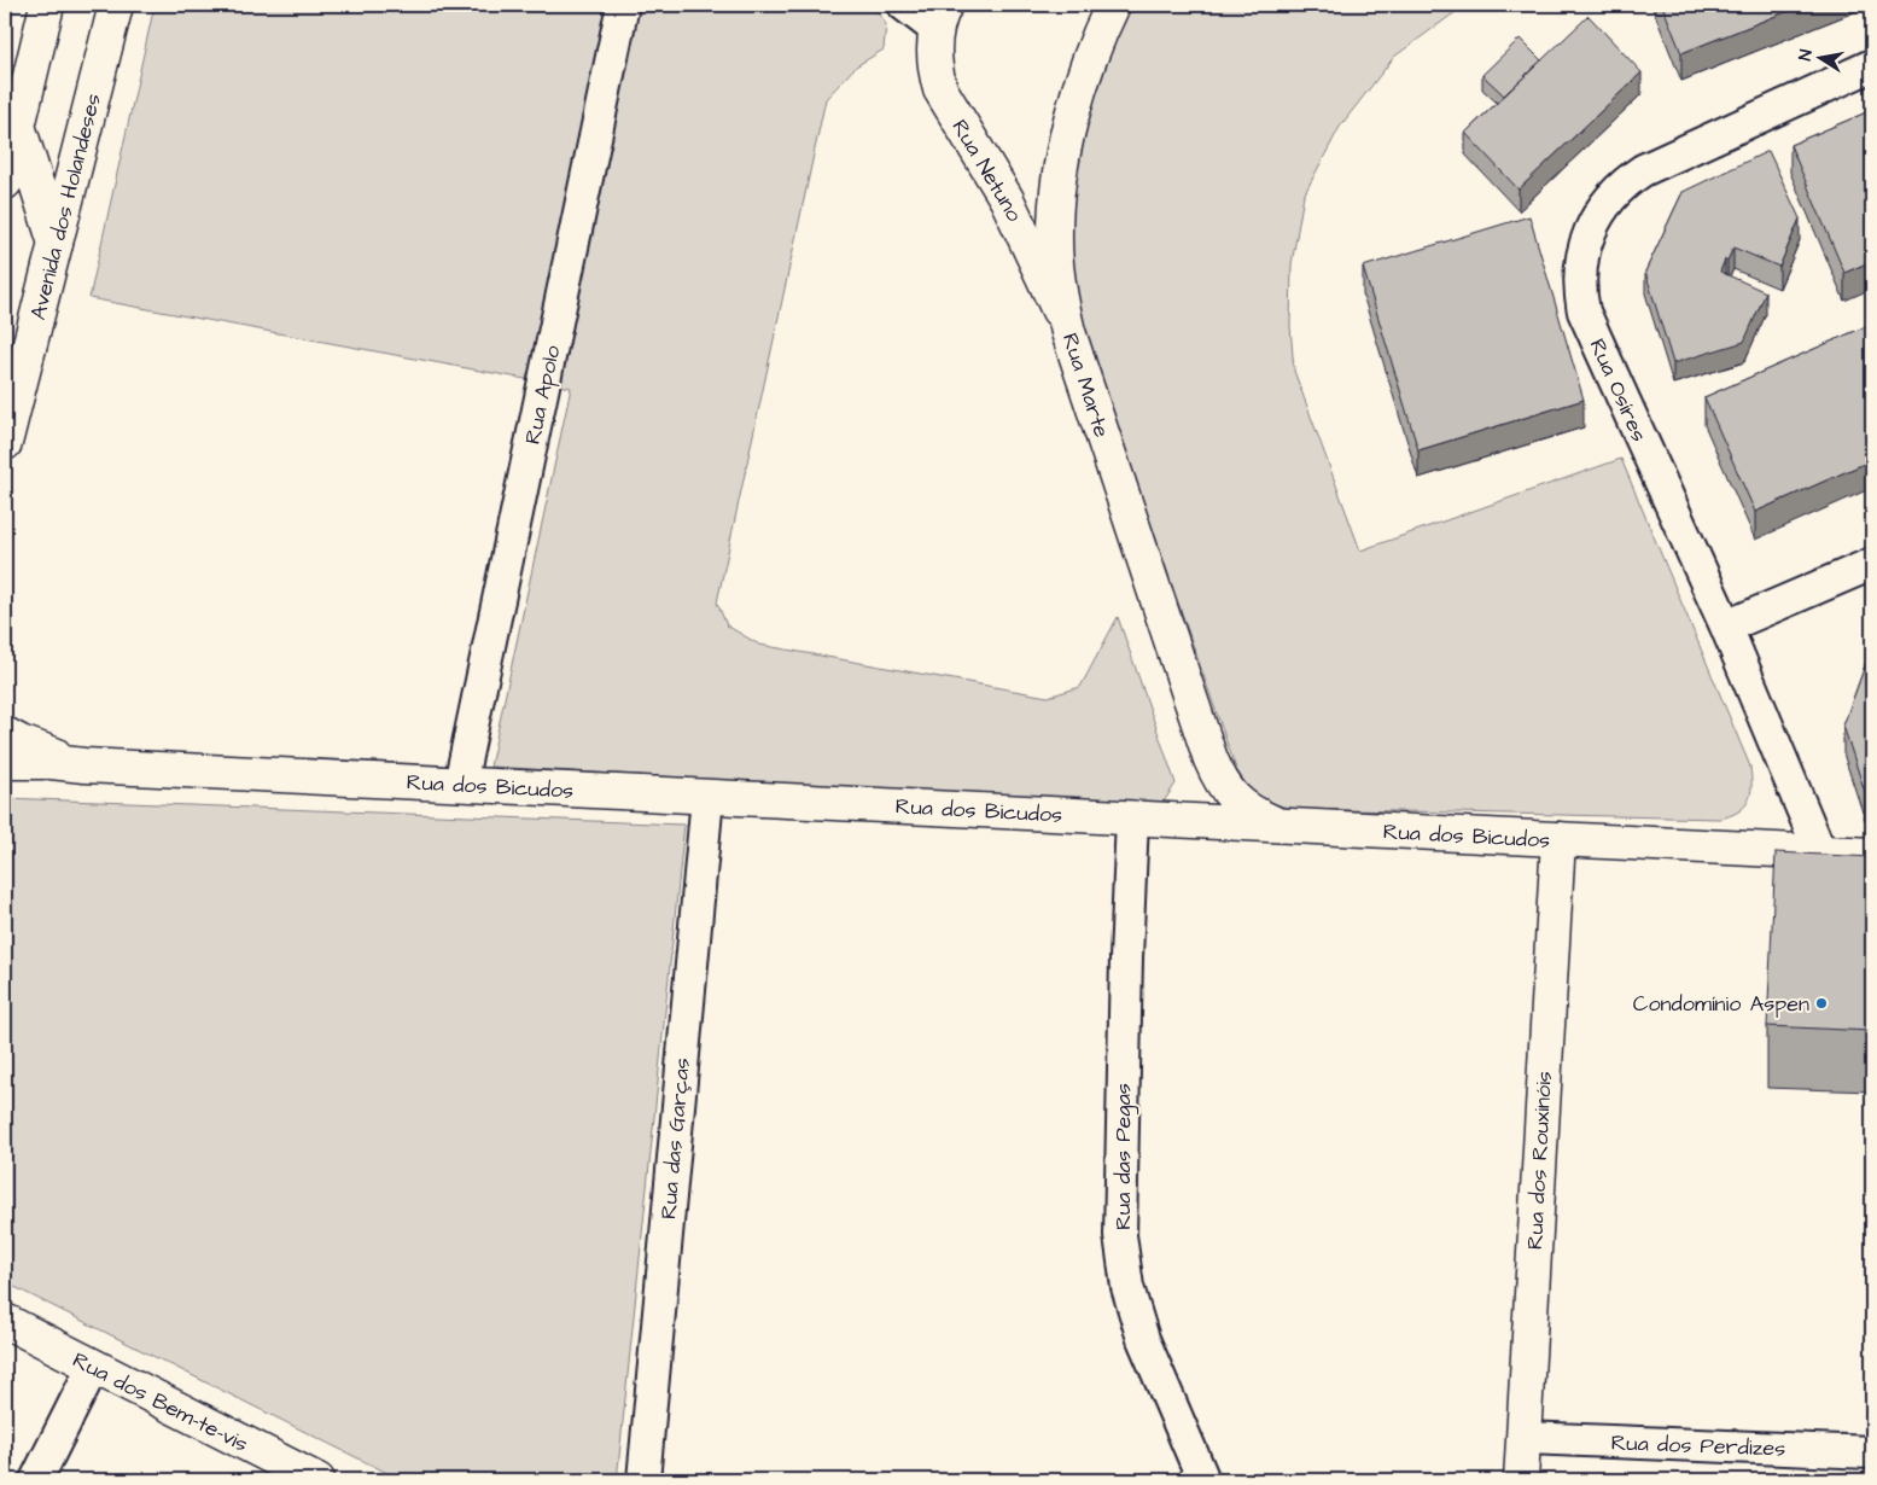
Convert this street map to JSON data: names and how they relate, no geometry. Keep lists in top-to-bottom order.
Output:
{
  "streets": {
    "main road": [
      "Rua Netuno",
      "Avenida dos Holandeses",
      "Rua Marte",
      "Rua dos Bicudos",
      "Rua dos Rouxinóis",
      "Rua dos Bem-te-vis"
    ],
    "street": [
      "Rua Osíres",
      "Rua Apolo",
      "Rua das Garças",
      "Rua das Pegas",
      "Rua dos Perdizes"
    ]
  },
  "crossings": [
    ["Rua Netuno", "Rua Marte"],
    ["Rua Marte", "Rua dos Bicudos"],
    ["Rua Osíres", "Rua dos Bicudos"],
    ["Rua Apolo", "Rua dos Bicudos"],
    ["Rua dos Bicudos", "Rua das Garças"],
    ["Rua dos Bicudos", "Rua das Pegas"],
    ["Rua dos Bicudos", "Rua dos Rouxinóis"],
    ["Rua dos Rouxinóis", "Rua dos Perdizes"]
  ],
  "places": ["Condomínio Aspen"],
  "north": "left"
}
